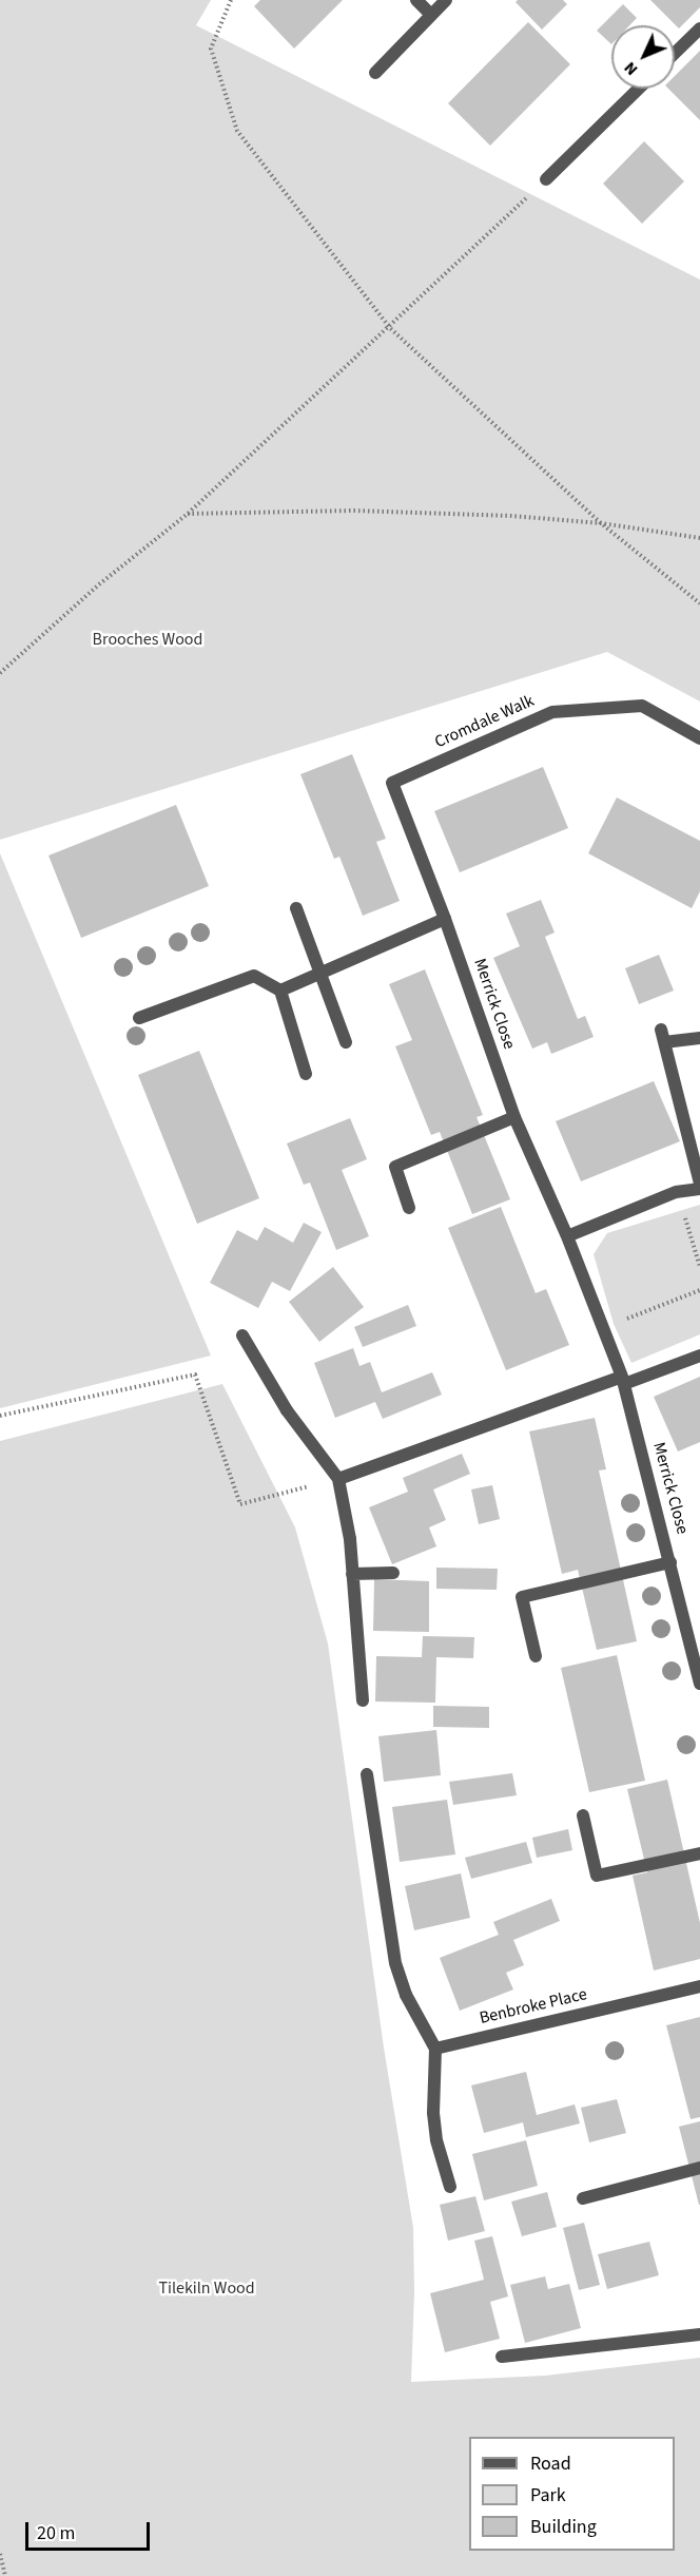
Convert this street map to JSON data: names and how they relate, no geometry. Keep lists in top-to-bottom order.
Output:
{
  "streets": {
    "street": ["Cromdale Walk", "Merrick Close", "Benbroke Place"]
  },
  "crossings": [
    ["Cromdale Walk", "Merrick Close"]
  ],
  "parks": ["Brooches Wood", "Tilekiln Wood"],
  "legend": ["Road", "Park", "Building"],
  "scale_bar": "20 m",
  "north": "bottom left"
}
